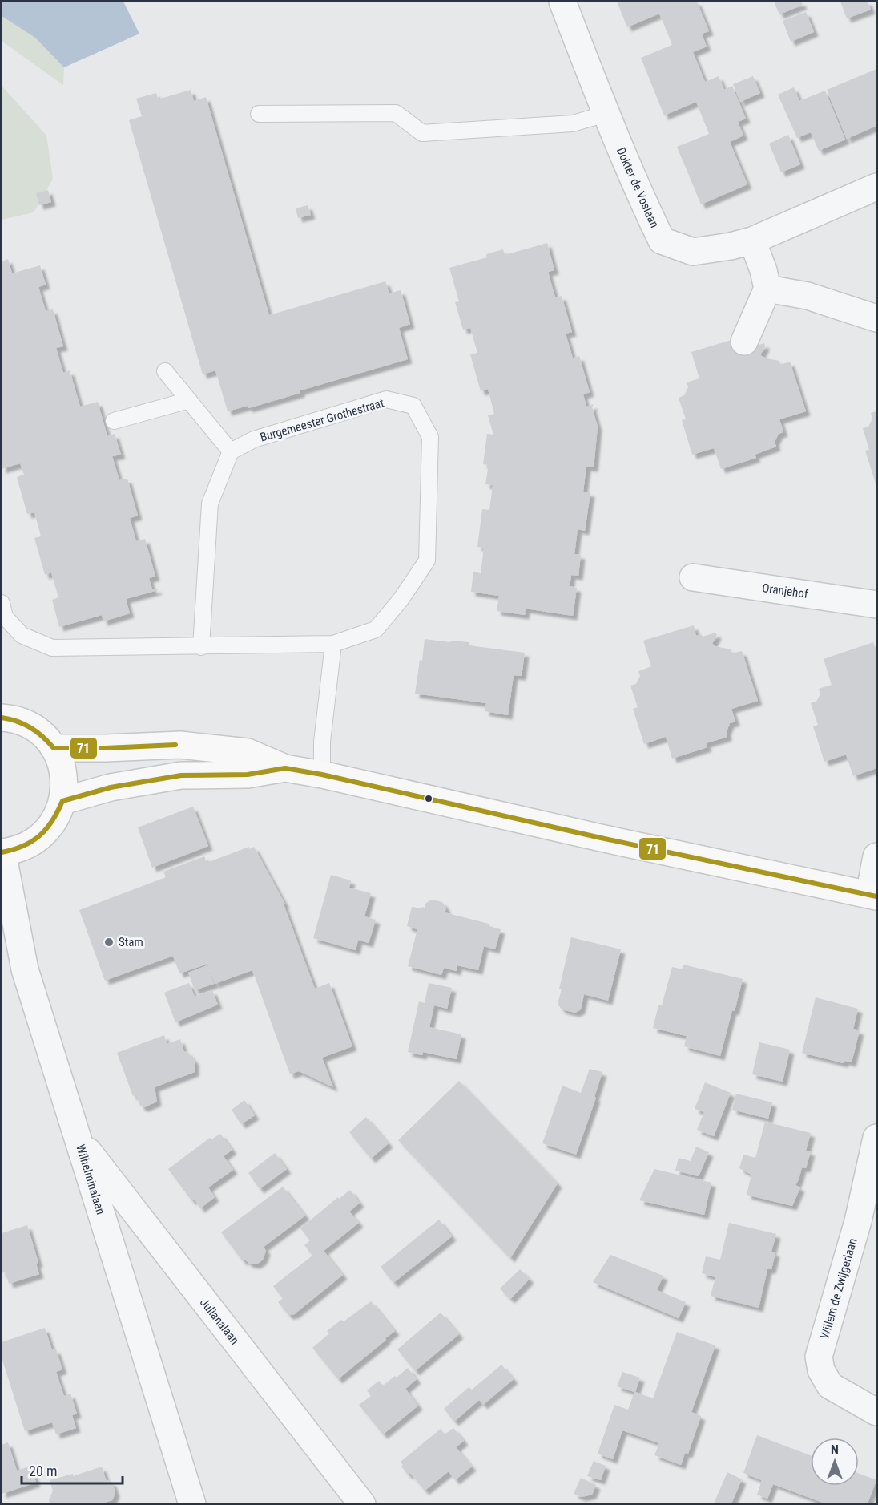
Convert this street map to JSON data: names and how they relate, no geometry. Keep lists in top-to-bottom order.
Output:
{
  "streets": {
    "street": [
      "Dokter de Voslaan",
      "Oranjehof",
      "Wilhelminalaan",
      "Willem de Zwijgerlaan",
      "Julianalaan"
    ],
    "lane": ["Burgemeester Grothestraat"]
  },
  "crossings": [
    ["Wilhelminalaan", "Julianalaan"]
  ],
  "places": ["Stam"],
  "lines": ["transit line 71"],
  "scale_bar": "20 m",
  "north": "top"
}
